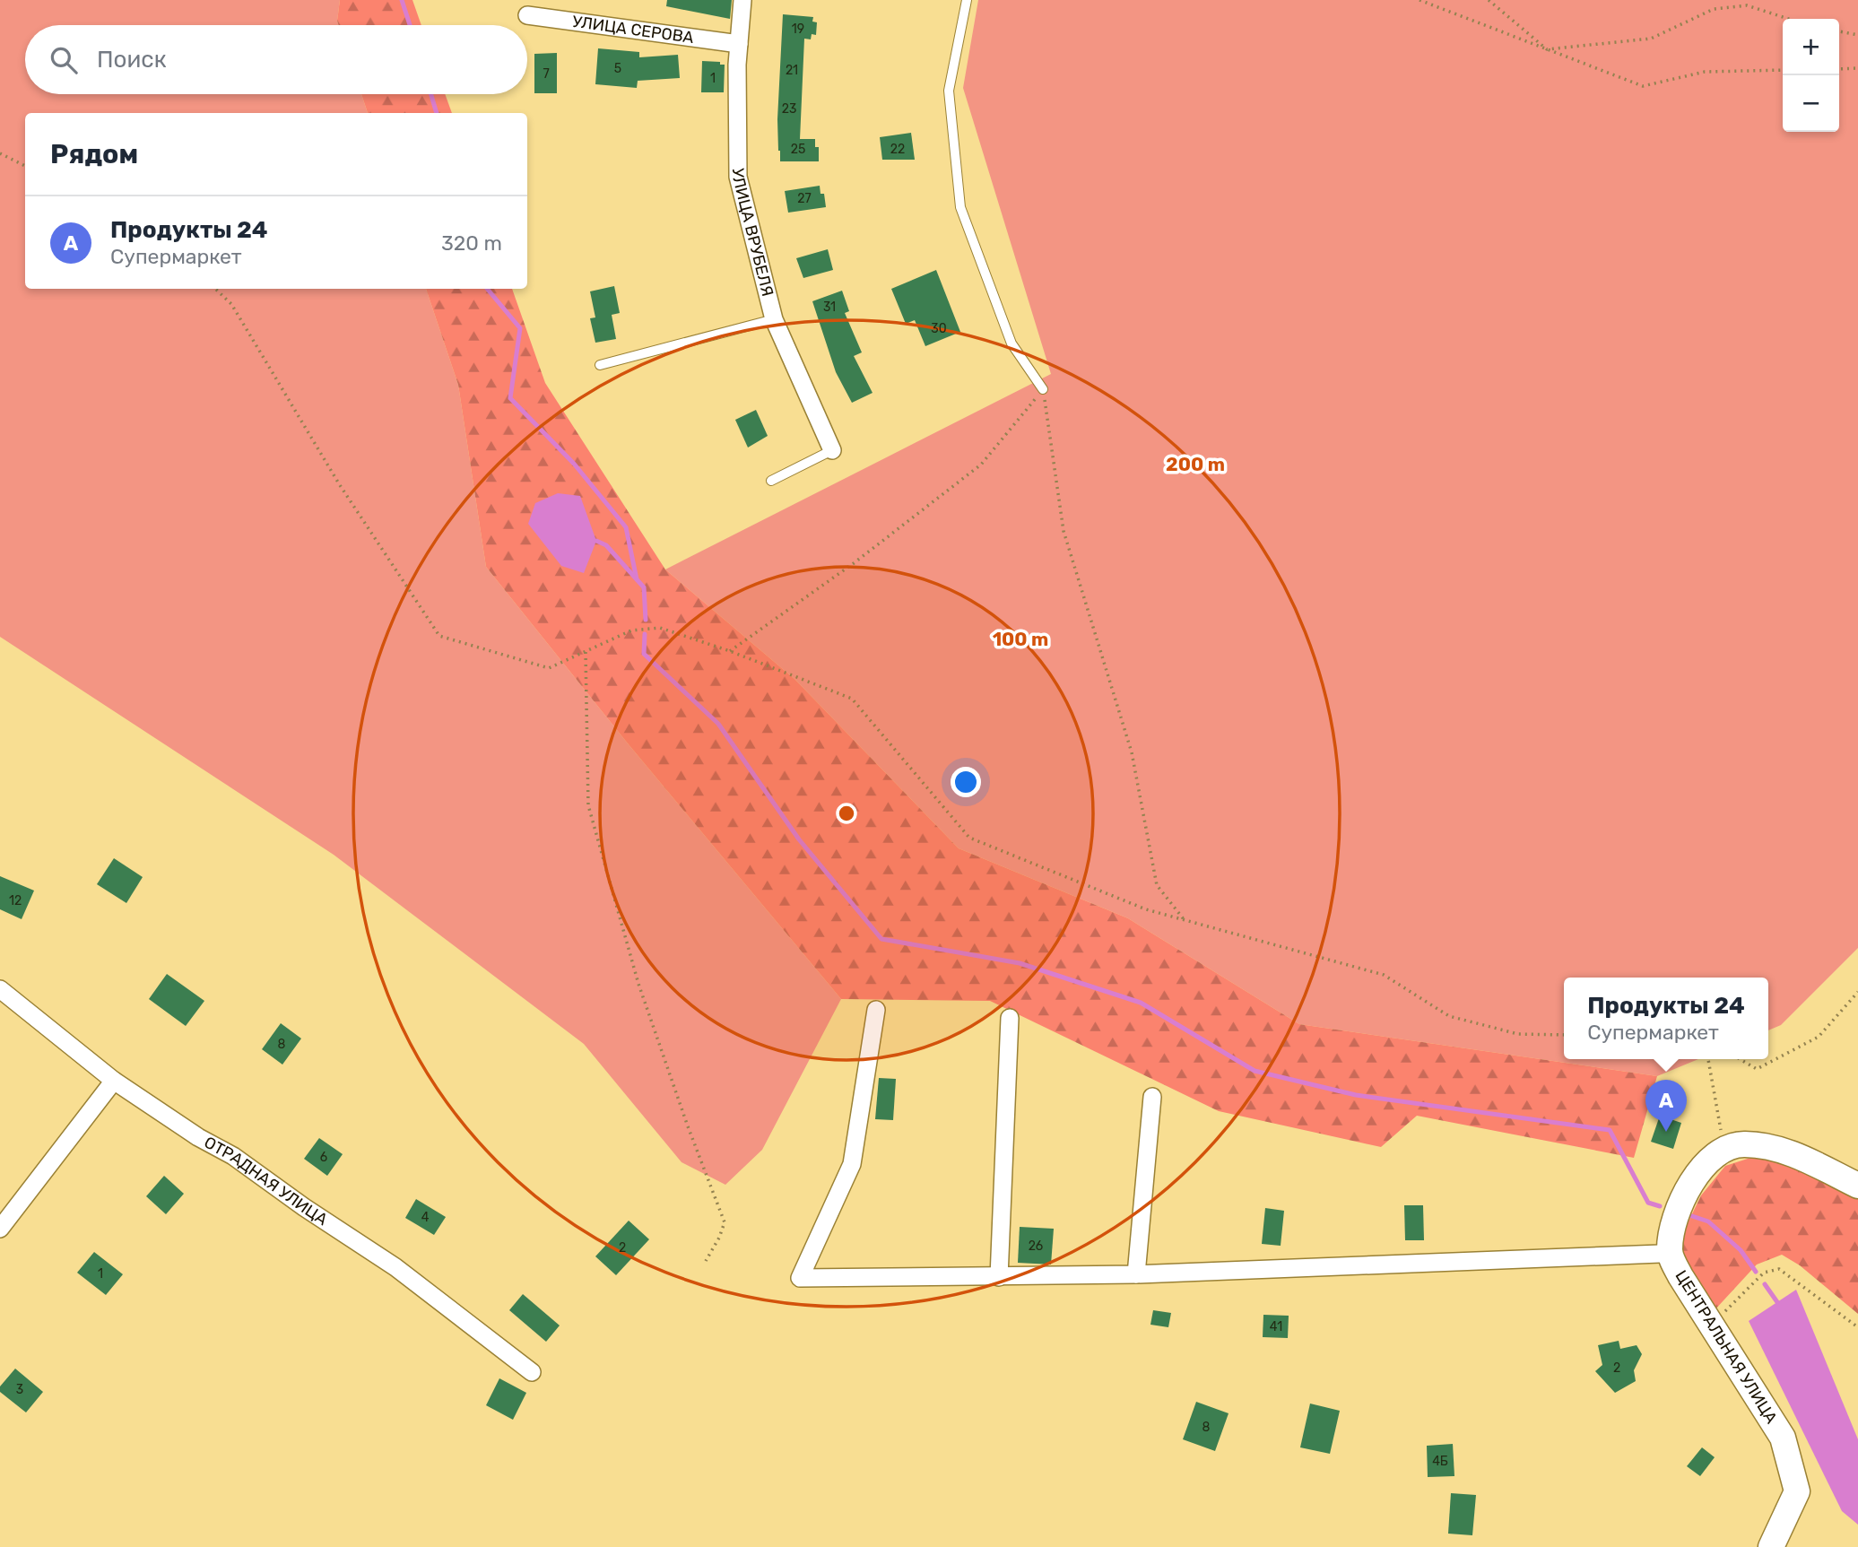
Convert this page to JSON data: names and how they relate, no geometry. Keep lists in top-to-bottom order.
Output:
{
  "streets": {
    "street": [
      "УЛИЦА СЕРОВА",
      "УЛИЦА ВРУБЕЛЯ",
      "ОТРАДНАЯ УЛИЦА",
      "ЦЕНТРАЛЬНАЯ УЛИЦА"
    ]
  },
  "crossings": [
    ["УЛИЦА СЕРОВА", "УЛИЦА ВРУБЕЛЯ"]
  ],
  "house_numbers": [
    "19",
    "5",
    "21",
    "7",
    "1",
    "23",
    "25",
    "22",
    "27",
    "31",
    "30",
    "12",
    "8",
    "6",
    "4",
    "26",
    "2",
    "1",
    "41",
    "2",
    "3",
    "8",
    "4Б"
  ],
  "page": {
    "map_buttons": ["+", "−"],
    "search": "Поиск",
    "heading": "Рядом",
    "list": [
      {
        "mark": "A",
        "name": "Продукты 24",
        "note": "Супермаркет",
        "value": "320 m"
      }
    ],
    "popup": ["Продукты 24", "Супермаркет"],
    "pins": "A"
  },
  "rings": ["200 m", "100 m"]
}
